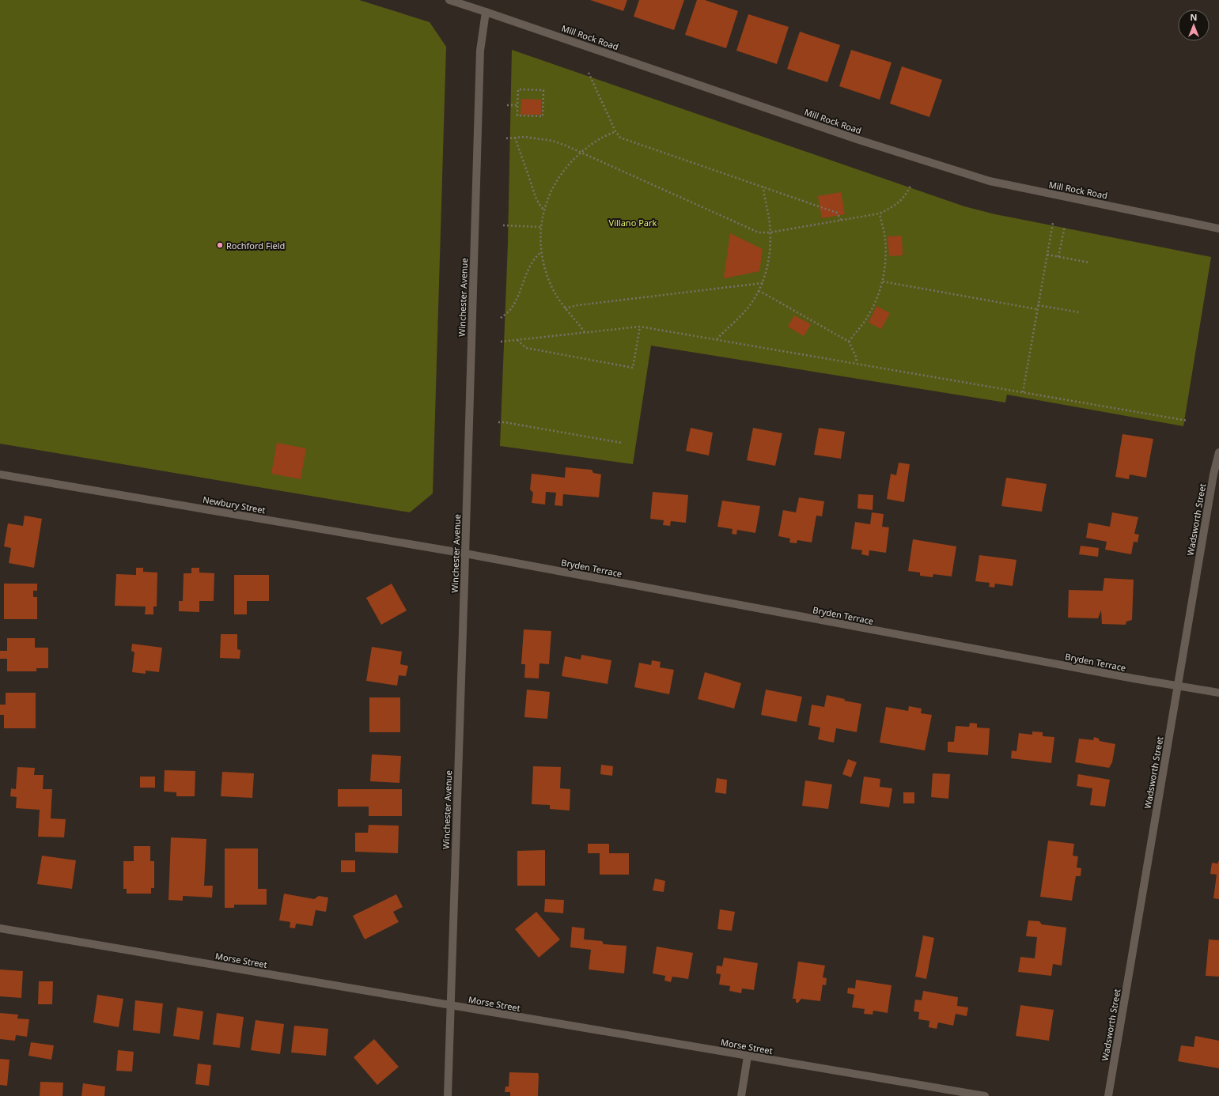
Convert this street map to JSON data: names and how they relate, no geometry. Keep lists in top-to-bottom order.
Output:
{
  "streets": {
    "street": [
      "Mill Rock Road",
      "Winchester Avenue",
      "Newbury Street",
      "Wadsworth Street",
      "Bryden Terrace",
      "Morse Street"
    ]
  },
  "crossings": [
    ["Mill Rock Road", "Winchester Avenue"],
    ["Winchester Avenue", "Newbury Street"],
    ["Winchester Avenue", "Bryden Terrace"],
    ["Winchester Avenue", "Morse Street"],
    ["Newbury Street", "Bryden Terrace"],
    ["Wadsworth Street", "Bryden Terrace"]
  ],
  "parks": ["Villano Park"],
  "places": ["Rochford Field"],
  "north": "top"
}
